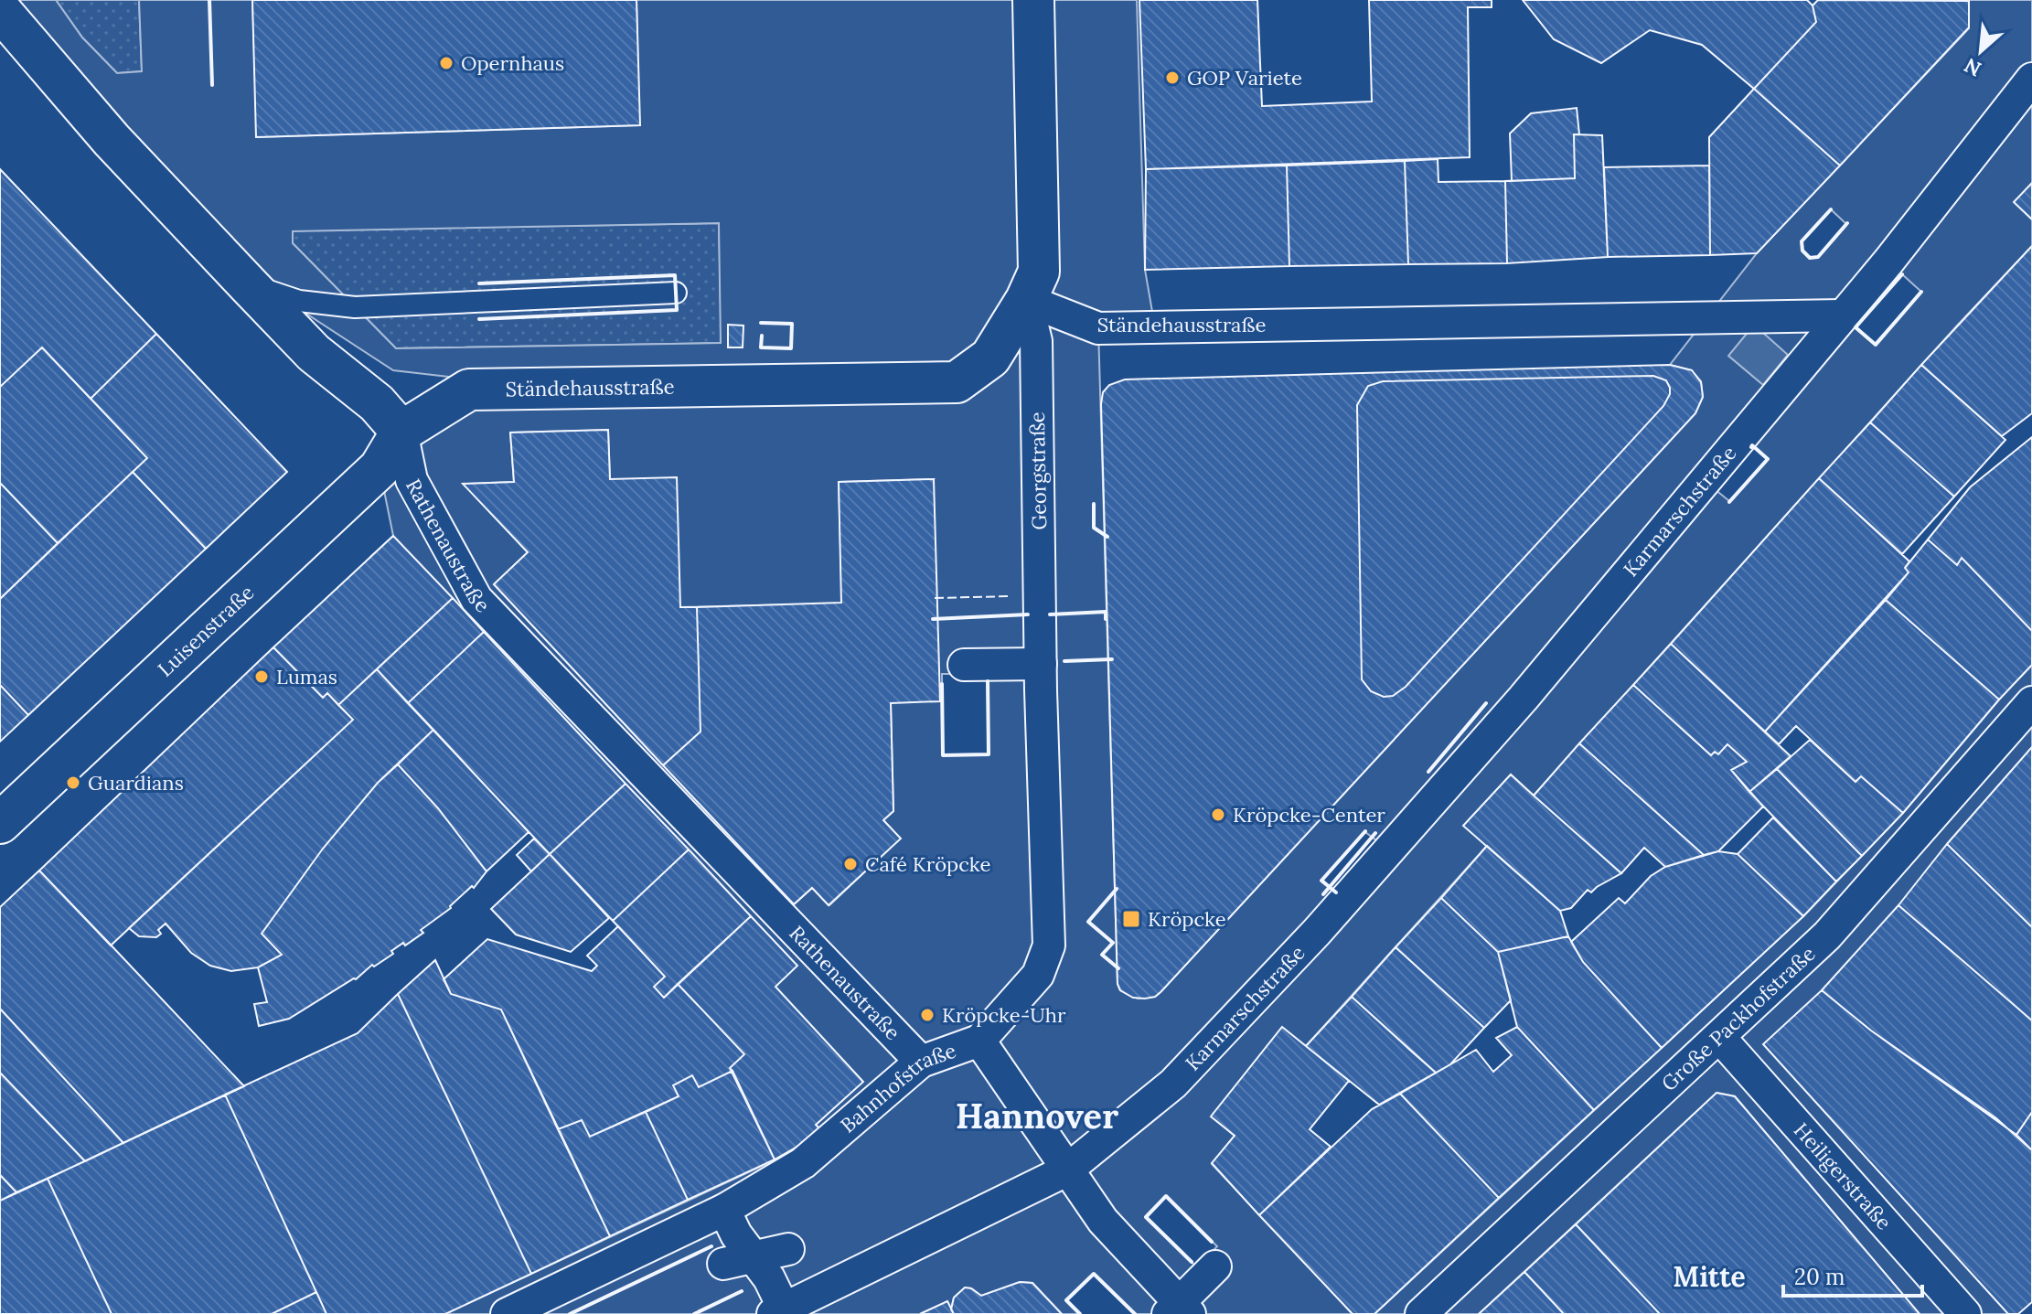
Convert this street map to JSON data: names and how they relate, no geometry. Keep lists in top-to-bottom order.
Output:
{
  "streets": {
    "street": [
      "Ständehausstraße",
      "Georgstraße",
      "Karmarschstraße",
      "Rathenaustraße",
      "Luisenstraße",
      "Große Packhofstraße",
      "Bahnhofstraße",
      "Heiligerstraße"
    ]
  },
  "crossings": [
    ["Ständehausstraße", "Georgstraße"],
    ["Ständehausstraße", "Karmarschstraße"],
    ["Ständehausstraße", "Rathenaustraße"],
    ["Ständehausstraße", "Luisenstraße"],
    ["Georgstraße", "Bahnhofstraße"],
    ["Rathenaustraße", "Luisenstraße"],
    ["Rathenaustraße", "Bahnhofstraße"],
    ["Große Packhofstraße", "Heiligerstraße"]
  ],
  "districts": ["Hannover", "Mitte"],
  "places": {
    "other": [
      "Opernhaus",
      "GOP Variete",
      "Lumas",
      "Guardians",
      "Kröpcke-Center",
      "Café Kröpcke",
      "Kröpcke-Uhr"
    ],
    "transit": ["Kröpcke"]
  },
  "scale_bar": "20 m",
  "north": "bottom left"
}
